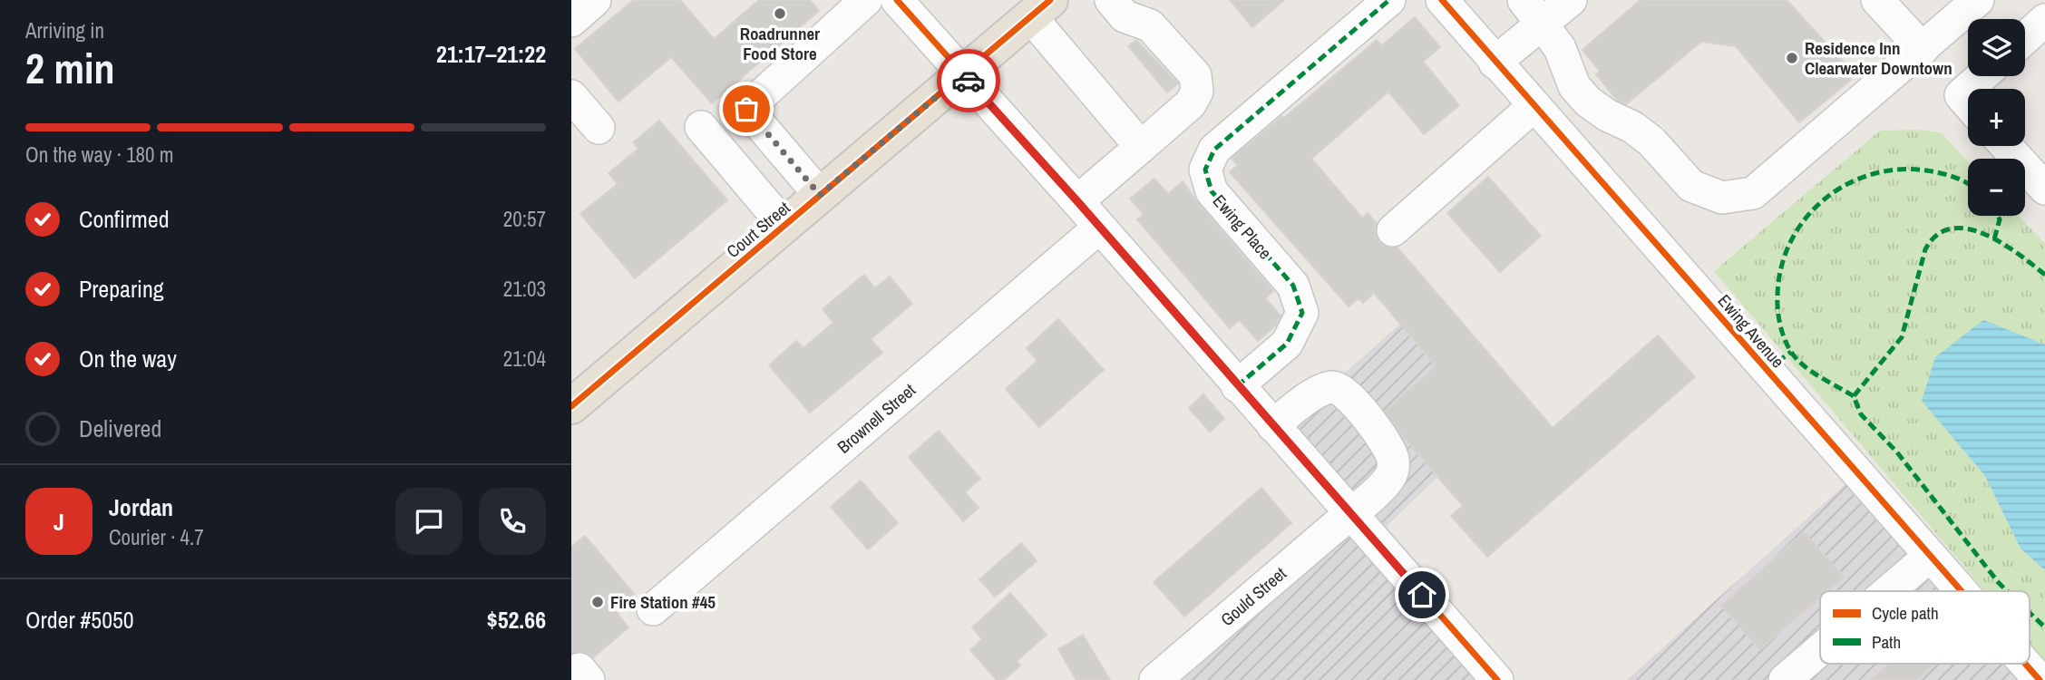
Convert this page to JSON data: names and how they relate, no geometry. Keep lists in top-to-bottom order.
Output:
{
  "streets": {
    "main road": ["Court Street"],
    "street": [
      "Ewing Place",
      "Ewing Avenue",
      "Brownell Street",
      "Gould Street"
    ]
  },
  "places": ["Roadrunner Food Store", "Residence Inn Clearwater Downtown", "Fire Station #45"],
  "legend": ["Cycle path", "Path"],
  "page": {
    "heading": ["2 min", "Arriving in", "21:17–21:22"],
    "panel": [
      "Jordan",
      "Courier · 4.7",
      "Order #5050",
      "$52.66"
    ],
    "map_buttons": ["+", "−"],
    "bar": "On the way · 180 m",
    "list": [
      ["Confirmed", "20:57"],
      ["Preparing", "21:03"],
      ["On the way", "21:04"],
      "Delivered"
    ],
    "round": "J"
  }
}
